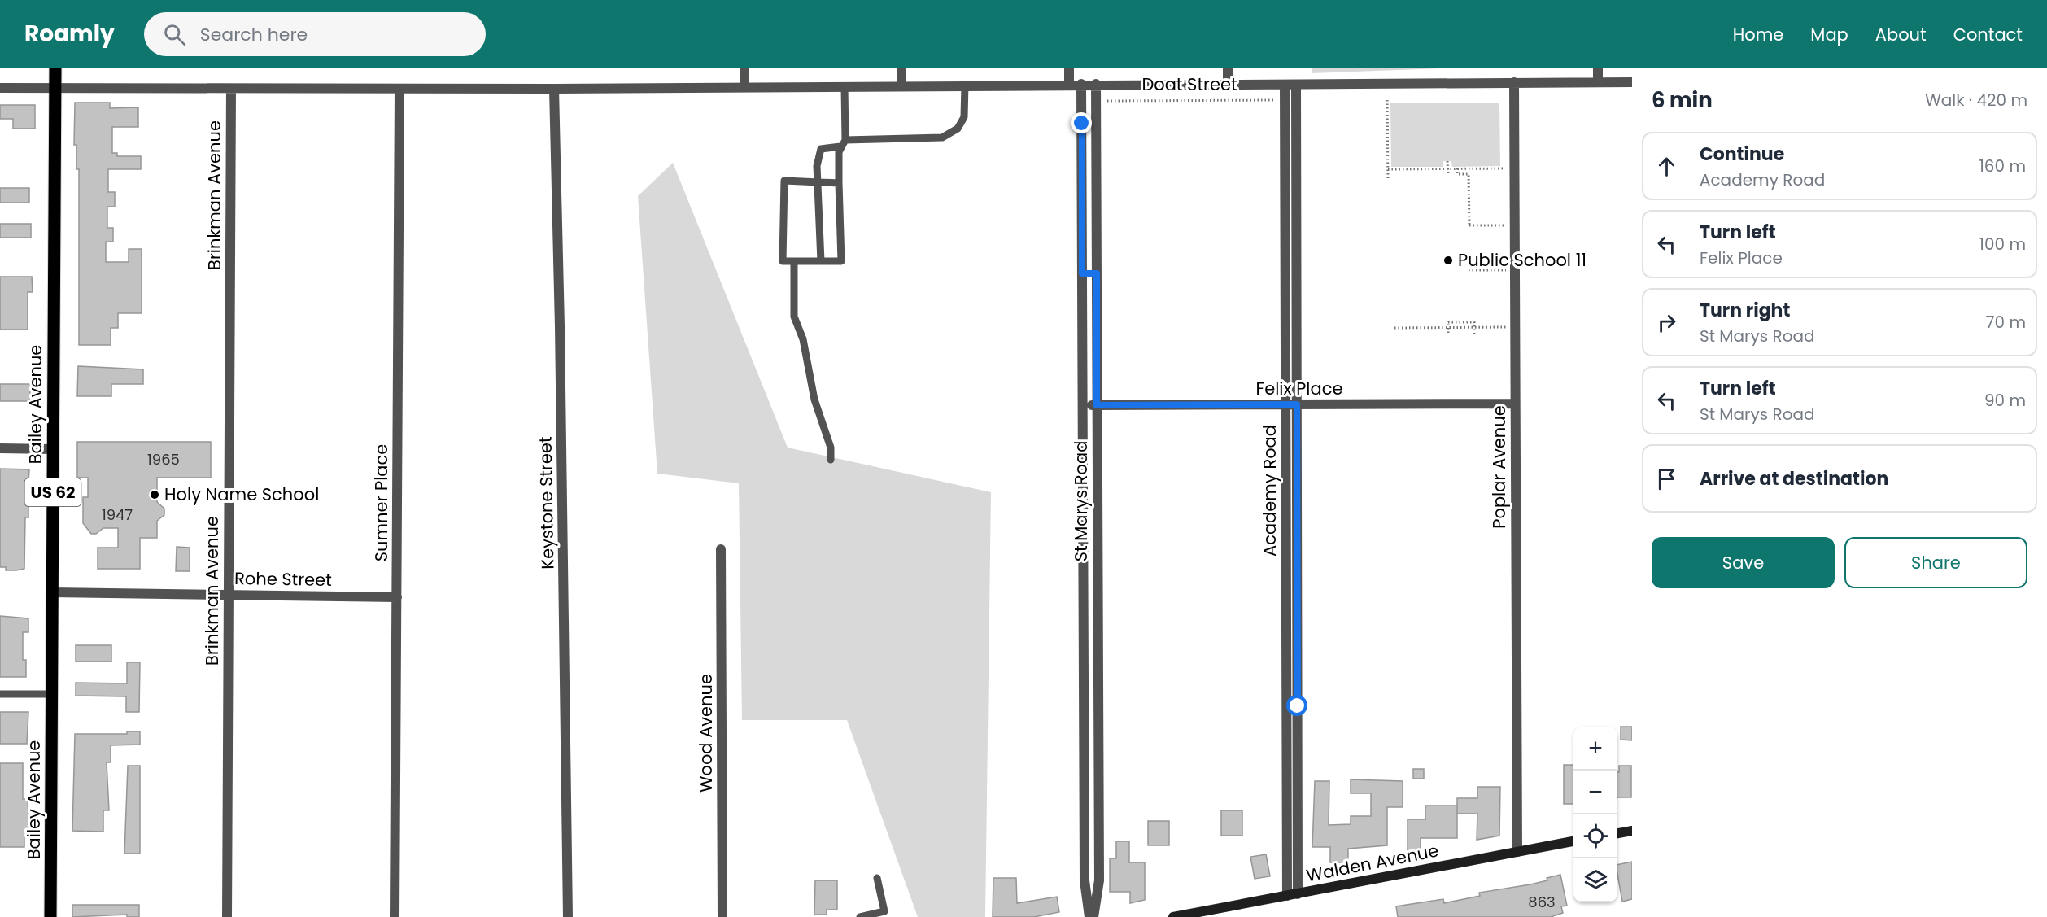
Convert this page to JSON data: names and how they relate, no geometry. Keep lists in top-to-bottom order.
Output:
{
  "streets": {
    "main road": ["Bailey Avenue", "US 62", "Walden Avenue"],
    "street": [
      "Doat Street",
      "Brinkman Avenue",
      "Felix Place",
      "Poplar Avenue",
      "Academy Road",
      "St Marys Road",
      "Sumner Place",
      "Keystone Street",
      "Rohe Street",
      "Wood Avenue"
    ]
  },
  "crossings": [
    ["Doat Street", "Brinkman Avenue"],
    ["Doat Street", "Bailey Avenue"],
    ["Doat Street", "Poplar Avenue"],
    ["Doat Street", "Academy Road"],
    ["Doat Street", "St Marys Road"],
    ["Doat Street", "Sumner Place"],
    ["Doat Street", "Keystone Street"],
    ["Brinkman Avenue", "Rohe Street"],
    ["Felix Place", "Poplar Avenue"],
    ["Felix Place", "Academy Road"],
    ["Felix Place", "St Marys Road"],
    ["Bailey Avenue", "Rohe Street"],
    ["Poplar Avenue", "Walden Avenue"],
    ["Academy Road", "Walden Avenue"],
    ["Sumner Place", "Rohe Street"]
  ],
  "places": ["Public School 11", "Holy Name School"],
  "house_numbers": ["1965", "1947", "863"],
  "page": {
    "header": "Roamly",
    "search": "Search here",
    "nav": [
      "Home",
      "Map",
      "About",
      "Contact"
    ],
    "heading": ["6 min", "Walk · 420 m"],
    "list": [
      ["Continue", "Academy Road", "160 m"],
      ["Turn left", "Felix Place", "100 m"],
      ["Turn right", "St Marys Road", "70 m"],
      ["Turn left", "St Marys Road", "90 m"],
      "Arrive at destination"
    ],
    "buttons": ["Save", "Share"],
    "map_buttons": ["+", "−"]
  }
}
